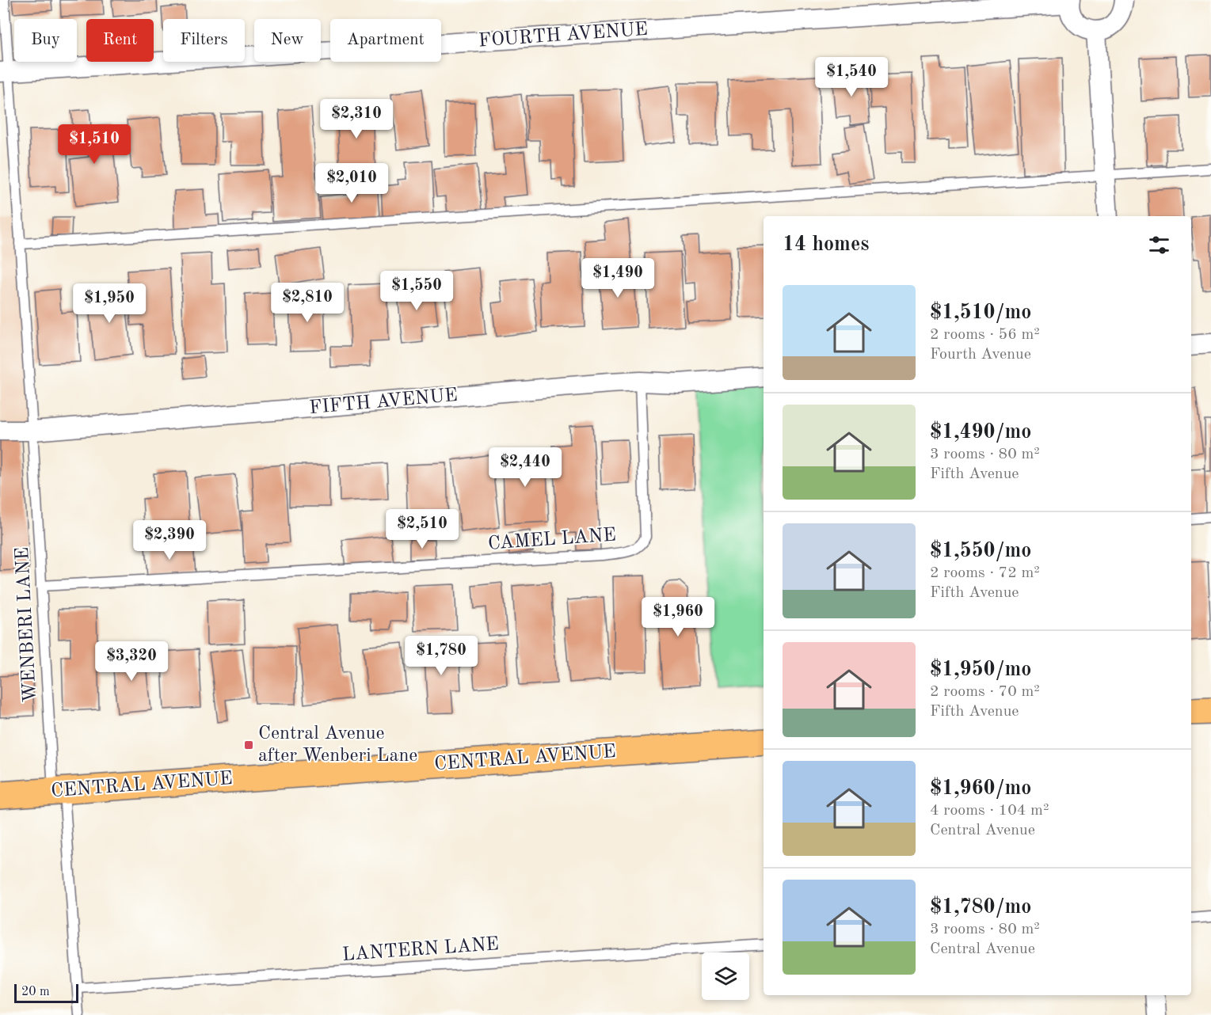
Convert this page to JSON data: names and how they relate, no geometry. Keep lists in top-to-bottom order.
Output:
{
  "streets": {
    "main road": ["CENTRAL AVENUE"],
    "street": ["FOURTH AVENUE", "FIFTH AVENUE"],
    "lane": ["CAMEL LANE", "WENBERI LANE", "LANTERN LANE"]
  },
  "crossings": [
    ["FOURTH AVENUE", "WENBERI LANE"],
    ["FIFTH AVENUE", "CAMEL LANE"],
    ["FIFTH AVENUE", "WENBERI LANE"],
    ["CAMEL LANE", "WENBERI LANE"],
    ["WENBERI LANE", "CENTRAL AVENUE"],
    ["WENBERI LANE", "LANTERN LANE"]
  ],
  "places": {
    "transit": ["Central Avenue after Wenberi Lane"]
  },
  "scale_bar": "20 m",
  "page": {
    "chip": [
      "Buy",
      "Rent",
      "Filters",
      "New",
      "Apartment"
    ],
    "price": [
      "$1,540",
      "$2,310",
      "$1,510",
      "$2,010",
      "$1,490",
      "$1,550",
      "$2,810",
      "$1,950",
      "$2,440",
      "$2,510",
      "$2,390",
      "$1,960",
      "$1,780",
      "$3,320"
    ],
    "heading": "14 homes",
    "list": [
      {
        "name": "$1,510/mo",
        "note": "2 rooms · 56 m² · Fourth Avenue"
      },
      {
        "name": "$1,490/mo",
        "note": "3 rooms · 80 m² · Fifth Avenue"
      },
      {
        "name": "$1,550/mo",
        "note": "2 rooms · 72 m² · Fifth Avenue"
      },
      {
        "name": "$1,950/mo",
        "note": "2 rooms · 70 m² · Fifth Avenue"
      },
      {
        "name": "$1,960/mo",
        "note": "4 rooms · 104 m² · Central Avenue"
      },
      {
        "name": "$1,780/mo",
        "note": "3 rooms · 80 m² · Central Avenue"
      }
    ],
    "scale": "20 m"
  }
}
